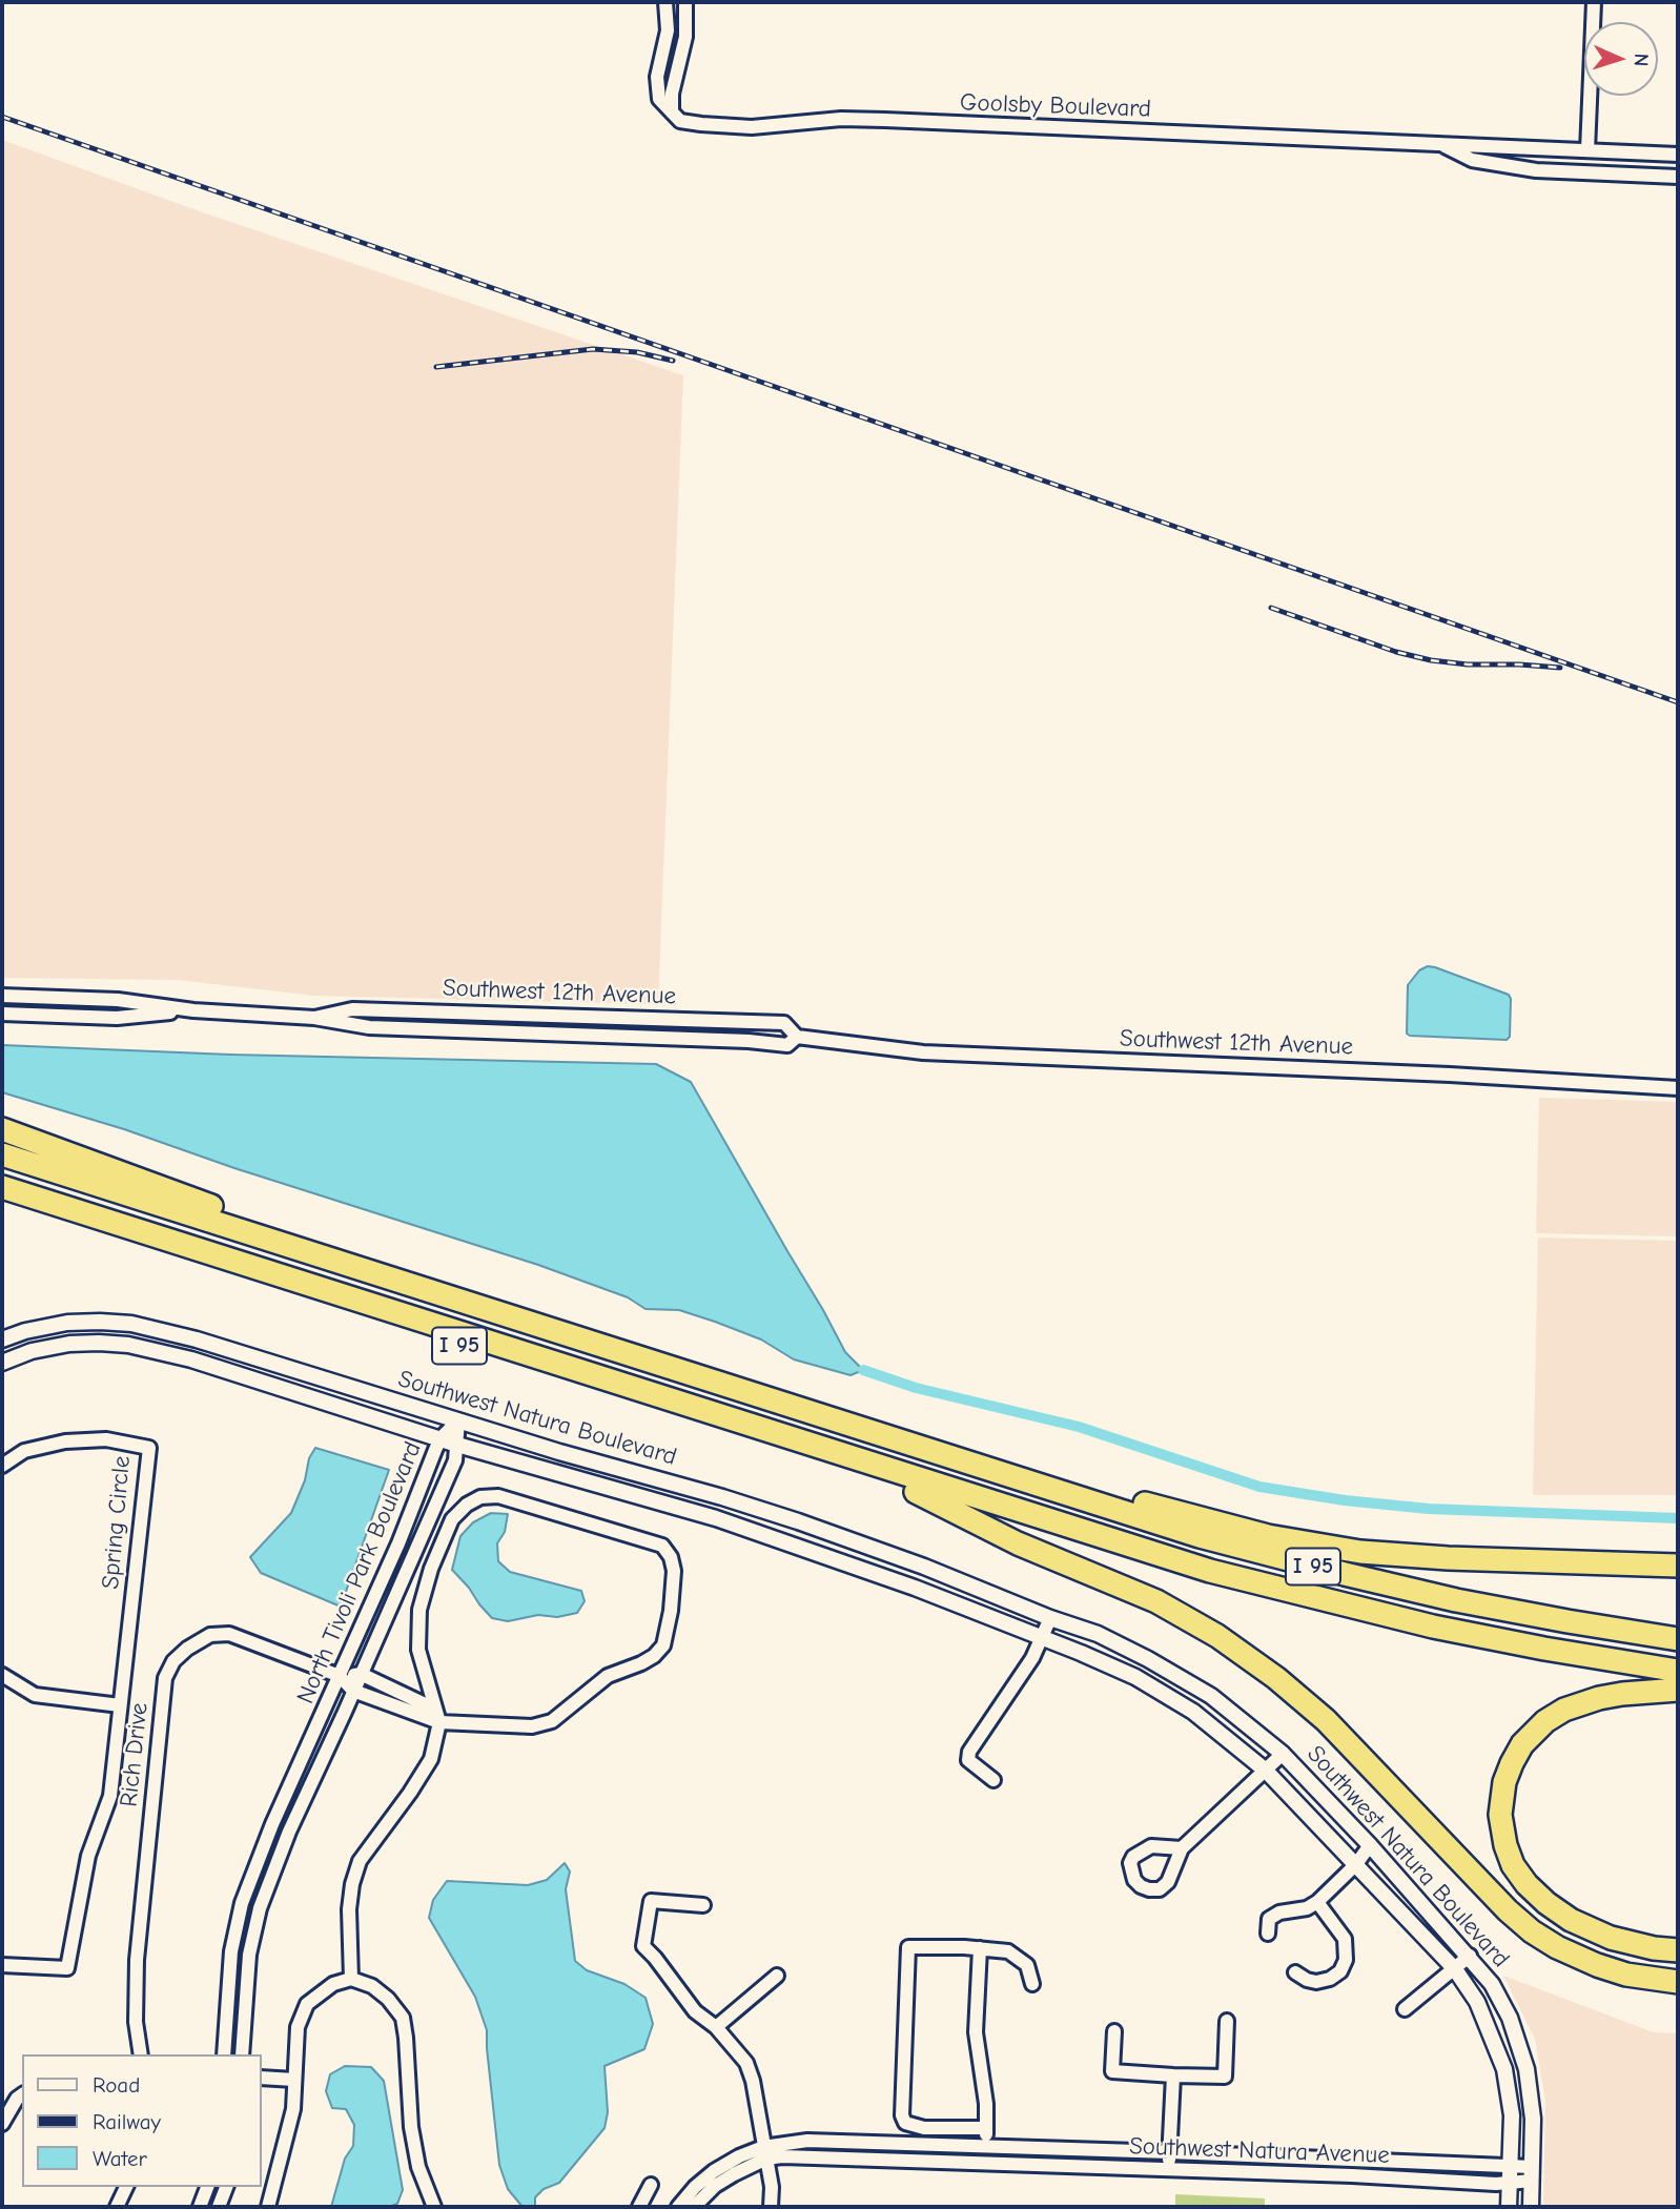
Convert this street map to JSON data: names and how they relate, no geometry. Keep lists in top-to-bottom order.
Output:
{
  "streets": {
    "highway": ["I 95"],
    "street": [
      "Goolsby Boulevard",
      "Southwest 12th Avenue",
      "Southwest Natura Boulevard",
      "Spring Circle",
      "North Tivoli Park Boulevard",
      "Rich Drive",
      "Southwest Natura Avenue"
    ]
  },
  "crossings": [
    ["Southwest Natura Boulevard", "North Tivoli Park Boulevard"],
    ["Southwest Natura Boulevard", "Southwest Natura Avenue"],
    ["North Tivoli Park Boulevard", "Rich Drive"]
  ],
  "legend": ["Road", "Railway", "Water"],
  "north": "right"
}
